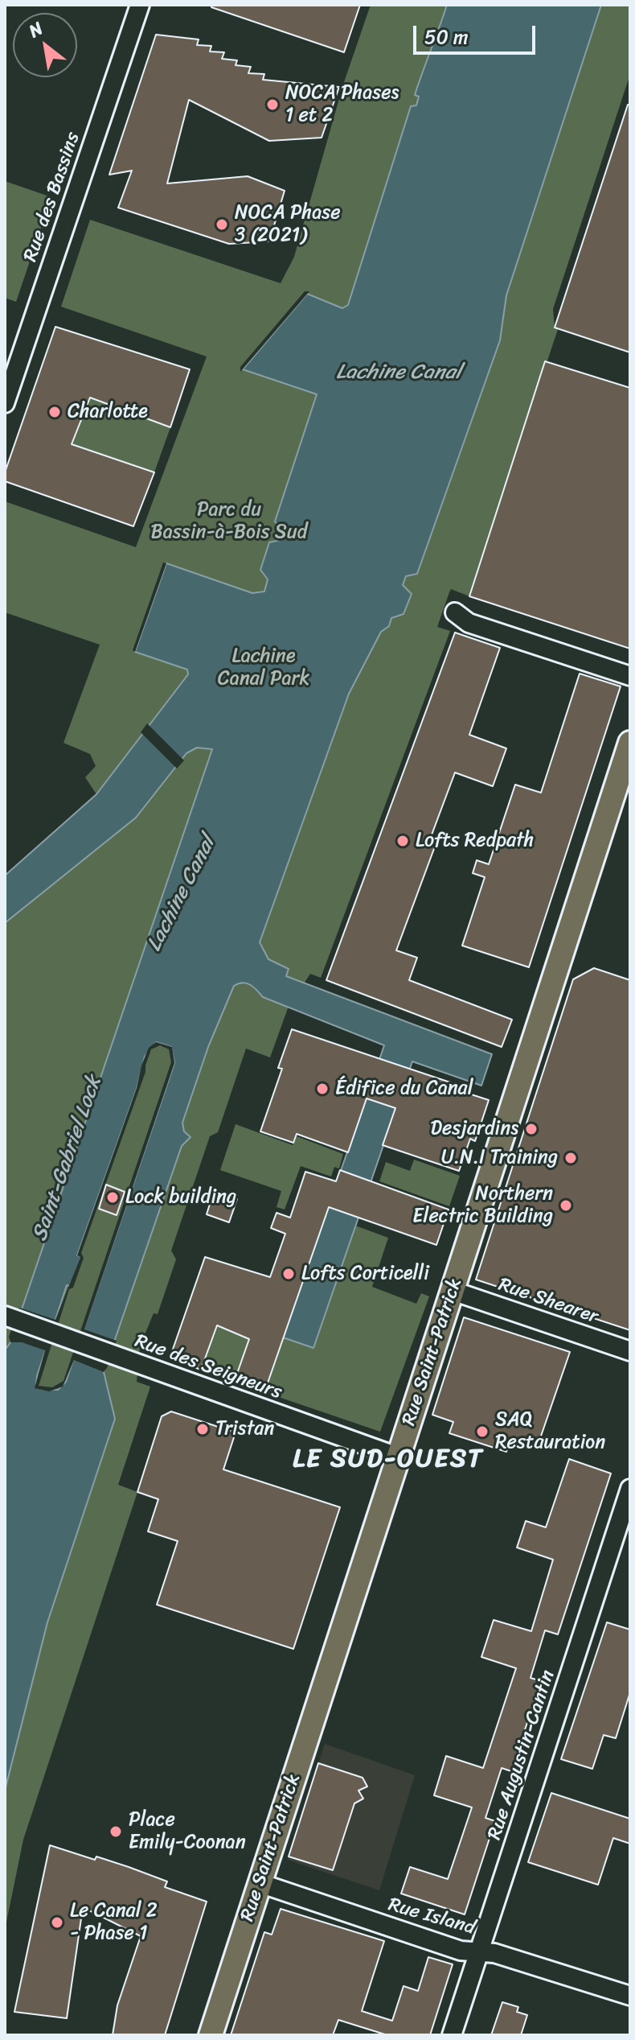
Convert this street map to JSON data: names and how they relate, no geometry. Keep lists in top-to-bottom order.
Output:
{
  "streets": {
    "main road": ["Rue Saint-Patrick"],
    "street": [
      "Rue des Bassins",
      "Rue Shearer",
      "Rue des Seigneurs",
      "Rue Augustin-Cantin",
      "Rue Island"
    ]
  },
  "crossings": [
    ["Rue Shearer", "Rue Saint-Patrick"],
    ["Rue Saint-Patrick", "Rue des Seigneurs"],
    ["Rue Saint-Patrick", "Rue Island"],
    ["Rue Augustin-Cantin", "Rue Island"]
  ],
  "districts": ["LE SUD-OUEST"],
  "water": ["Lachine Canal", "Saint-Gabriel Lock"],
  "parks": ["Parc du Bassin-à-Bois Sud", "Lachine Canal Park"],
  "places": [
    "NOCA Phases 1 et 2",
    "NOCA Phase 3 (2021)",
    "Charlotte",
    "Lofts Redpath",
    "Édifice du Canal",
    "Desjardins",
    "U.N.I Training",
    "Lock building",
    "Northern Electric Building",
    "Lofts Corticelli",
    "Tristan",
    "SAQ Restauration",
    "Place Emily-Coonan",
    "Le Canal 2 - Phase 1"
  ],
  "scale_bar": "50 m",
  "north": "top left"
}
